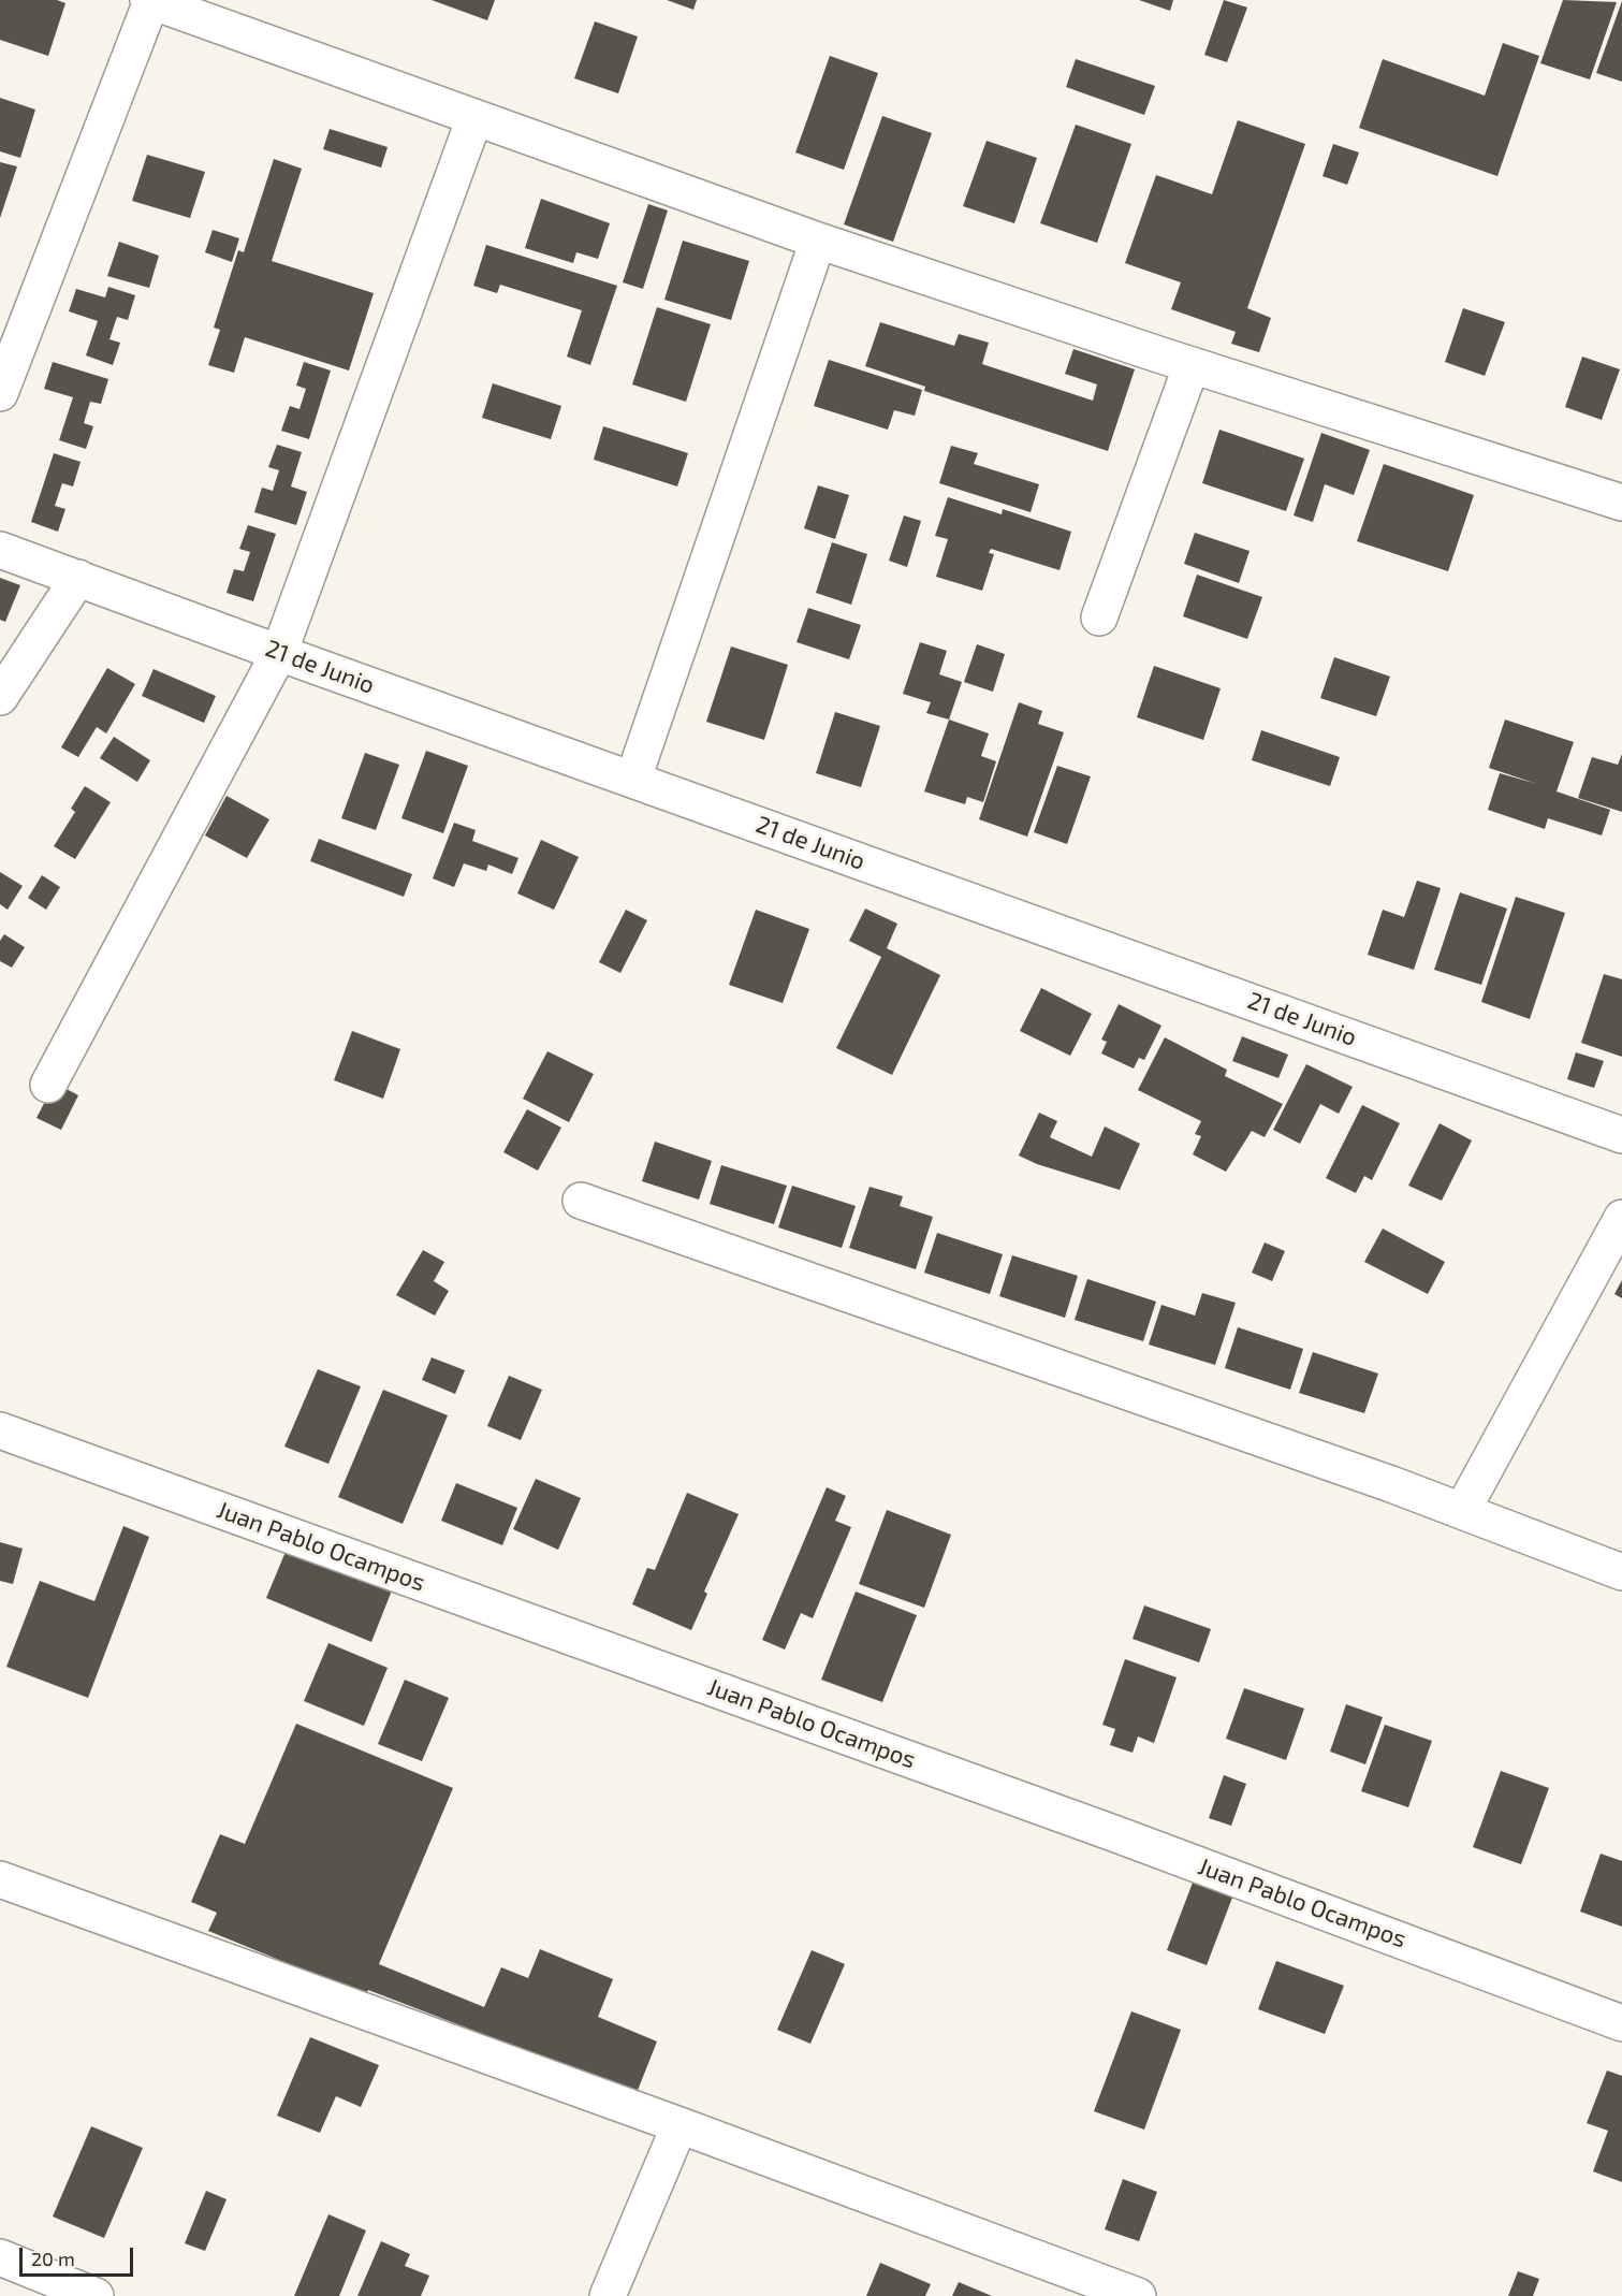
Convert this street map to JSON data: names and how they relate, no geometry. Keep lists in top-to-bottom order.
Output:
{
  "streets": {
    "street": ["21 de Junio", "Juan Pablo Ocampos"]
  },
  "scale_bar": "20 m"
}
